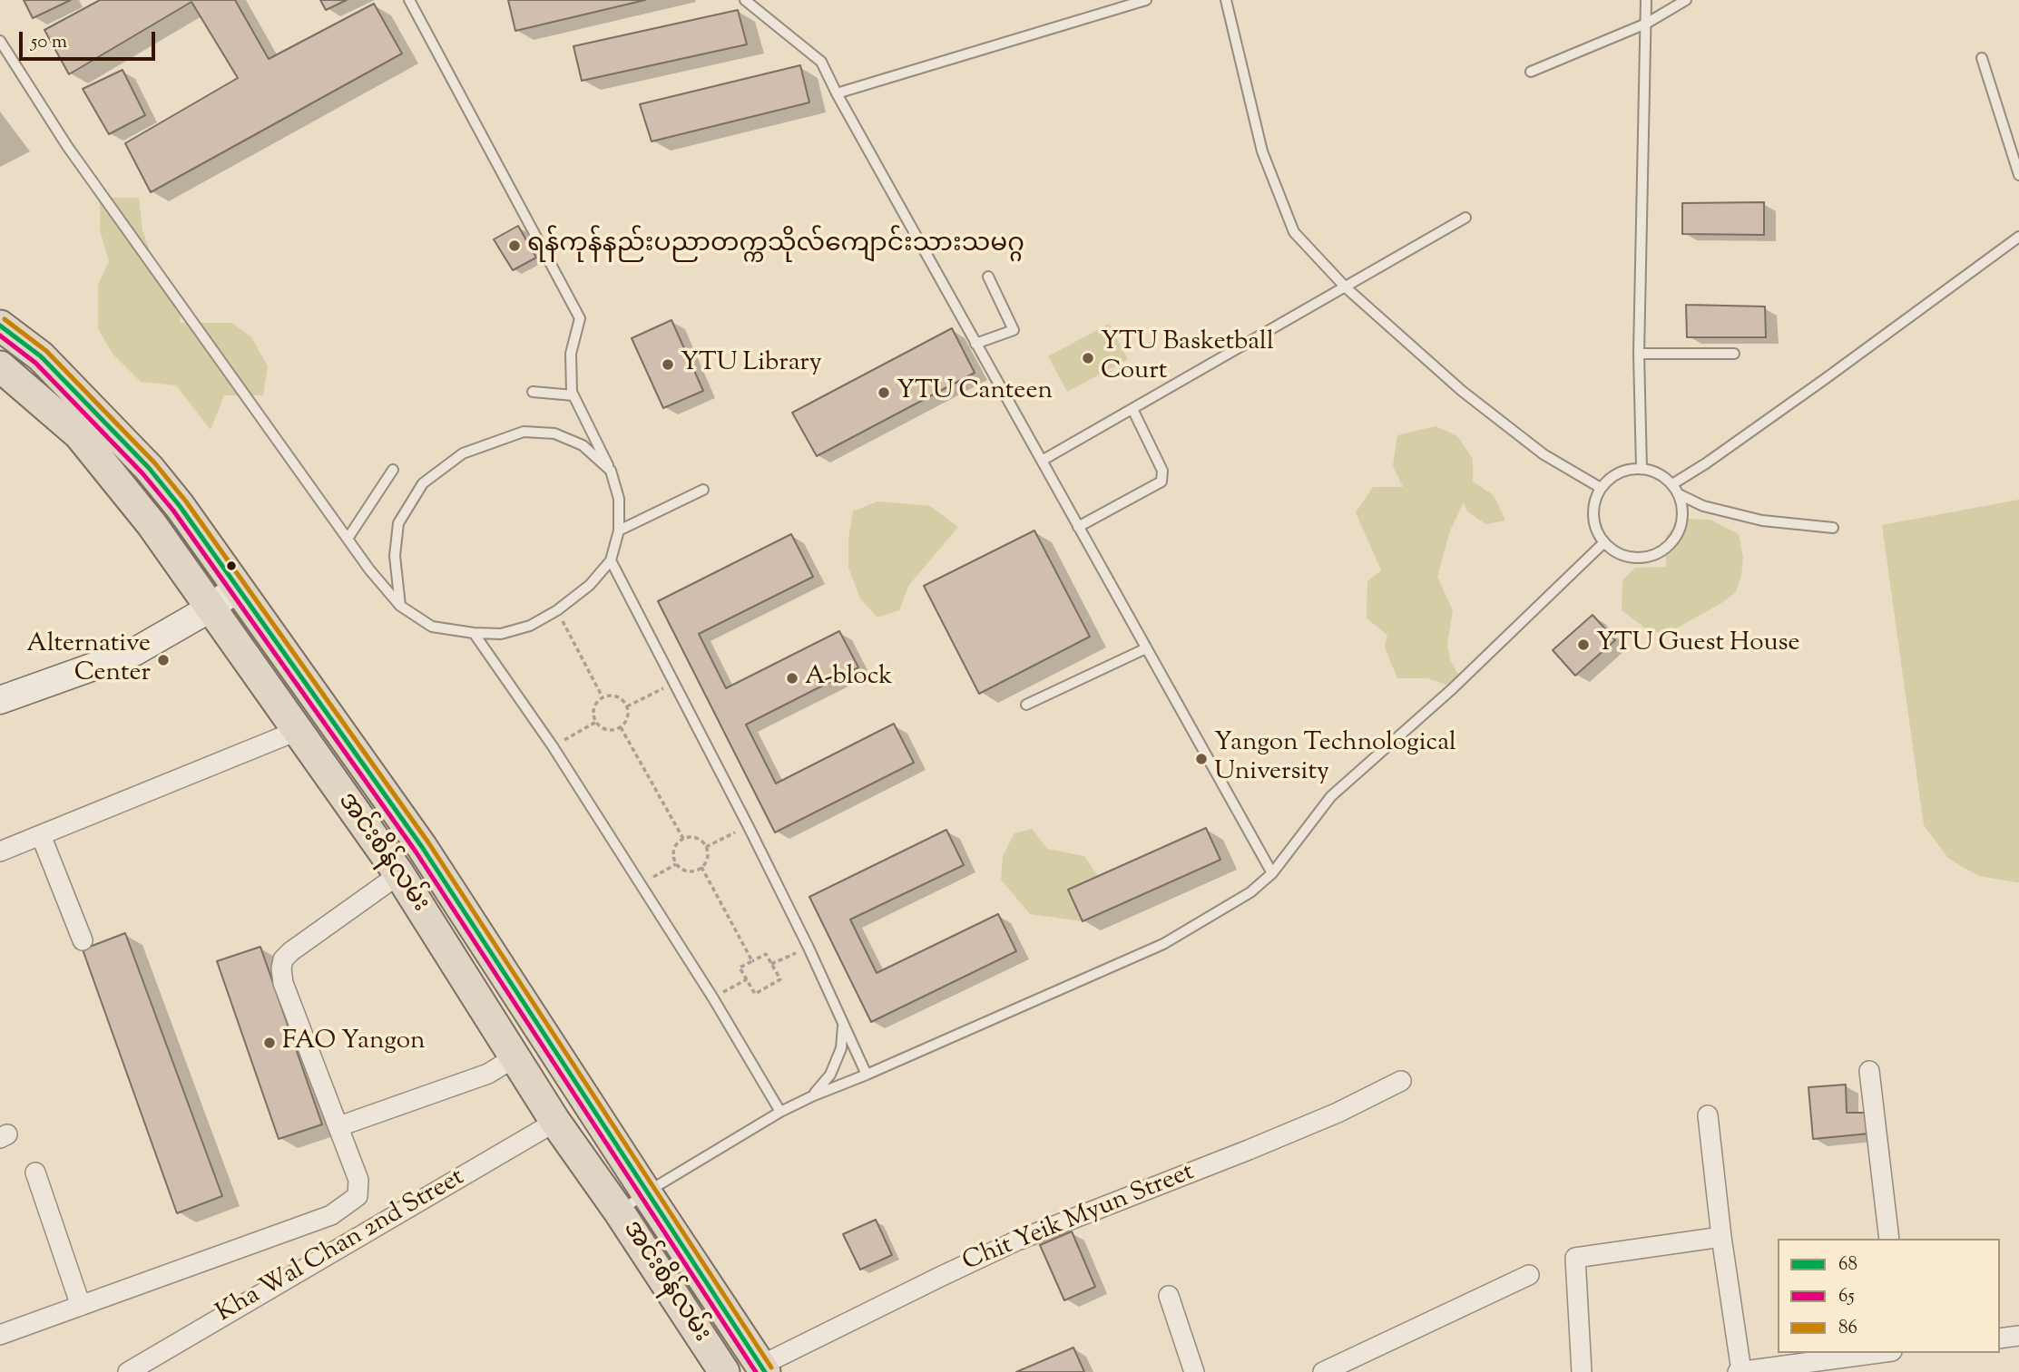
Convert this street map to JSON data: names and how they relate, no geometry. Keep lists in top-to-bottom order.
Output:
{
  "streets": {
    "main road": ["အင်းစိန်လမ်း"],
    "street": ["Chit Yeik Myun Street", "Kha Wal Chan 2nd Street"]
  },
  "crossings": [
    ["အင်းစိန်လမ်း", "Chit Yeik Myun Street"],
    ["အင်းစိန်လမ်း", "Kha Wal Chan 2nd Street"]
  ],
  "places": [
    "ရန်ကုန်နည်းပညာတက္ကသိုလ်ကျောင်းသားသမဂ္ဂ",
    "YTU Basketball Court",
    "YTU Library",
    "YTU Canteen",
    "YTU Guest House",
    "Alternative Center",
    "A-block",
    "Yangon Technological University",
    "FAO Yangon"
  ],
  "lines": ["transit line 86", "transit line 68", "transit line 65"],
  "legend": ["68", "65", "86"],
  "scale_bar": "50 m"
}
